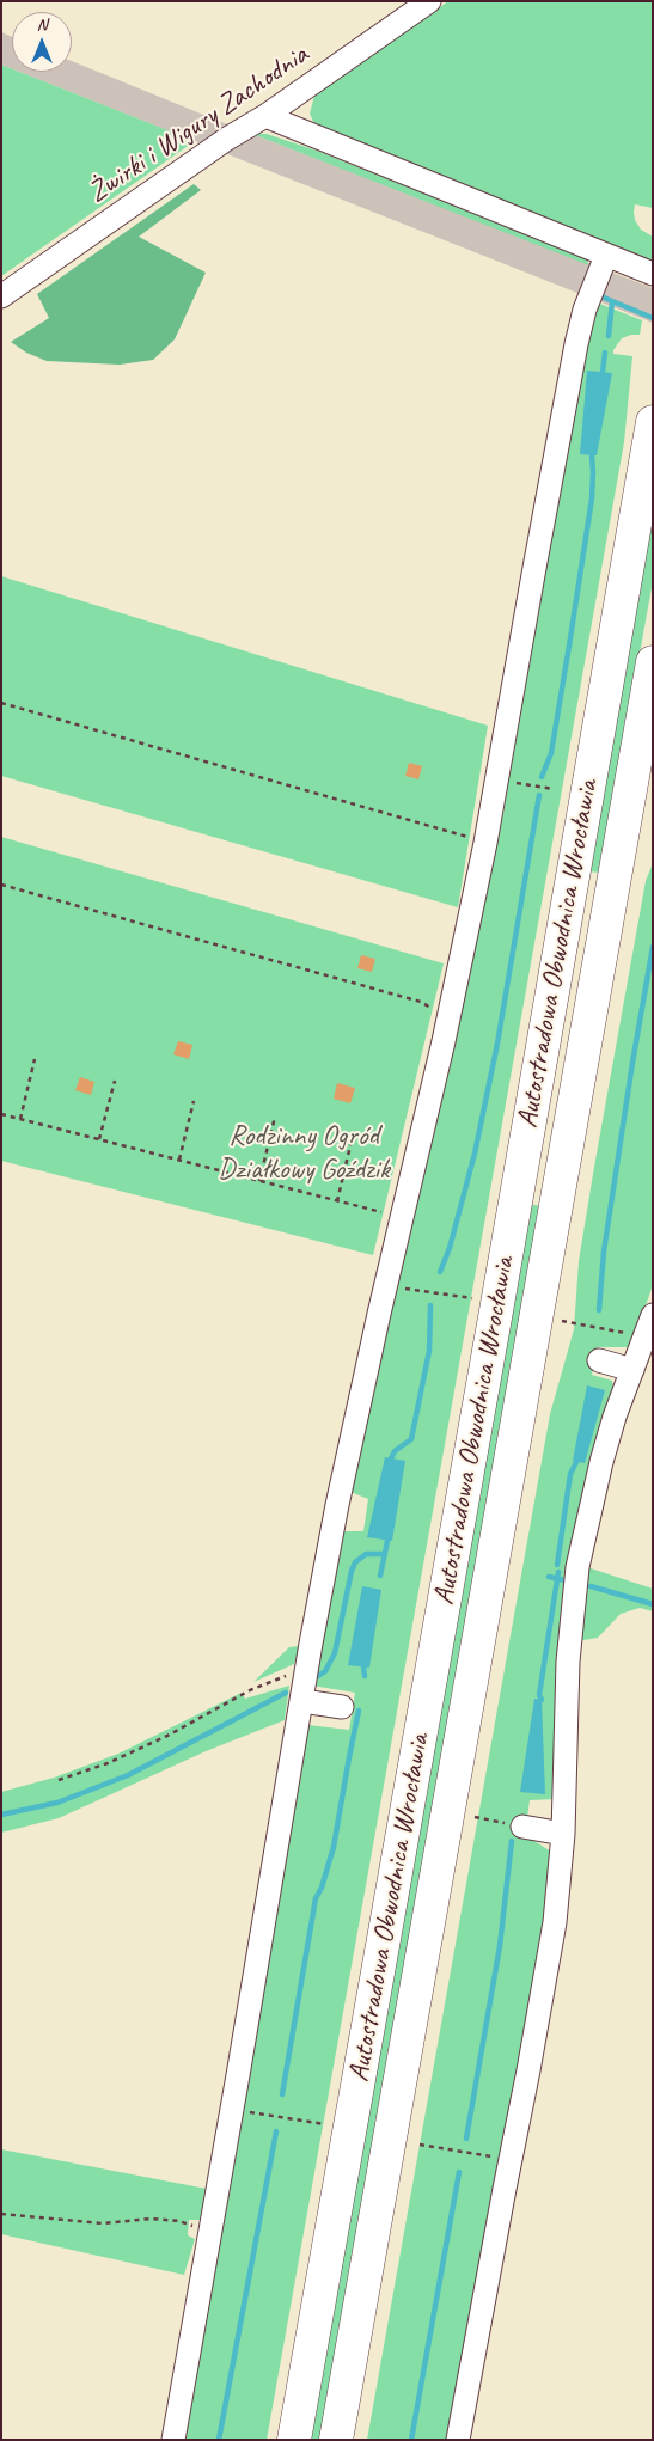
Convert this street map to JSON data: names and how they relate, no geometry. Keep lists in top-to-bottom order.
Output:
{
  "streets": {
    "highway": ["Autostradowa Obwodnica Wrocławia"],
    "street": ["Żwirki i Wigury Zachodnia"]
  },
  "parks": ["Rodzinny Ogród Działkowy Goździk"],
  "north": "top"
}
